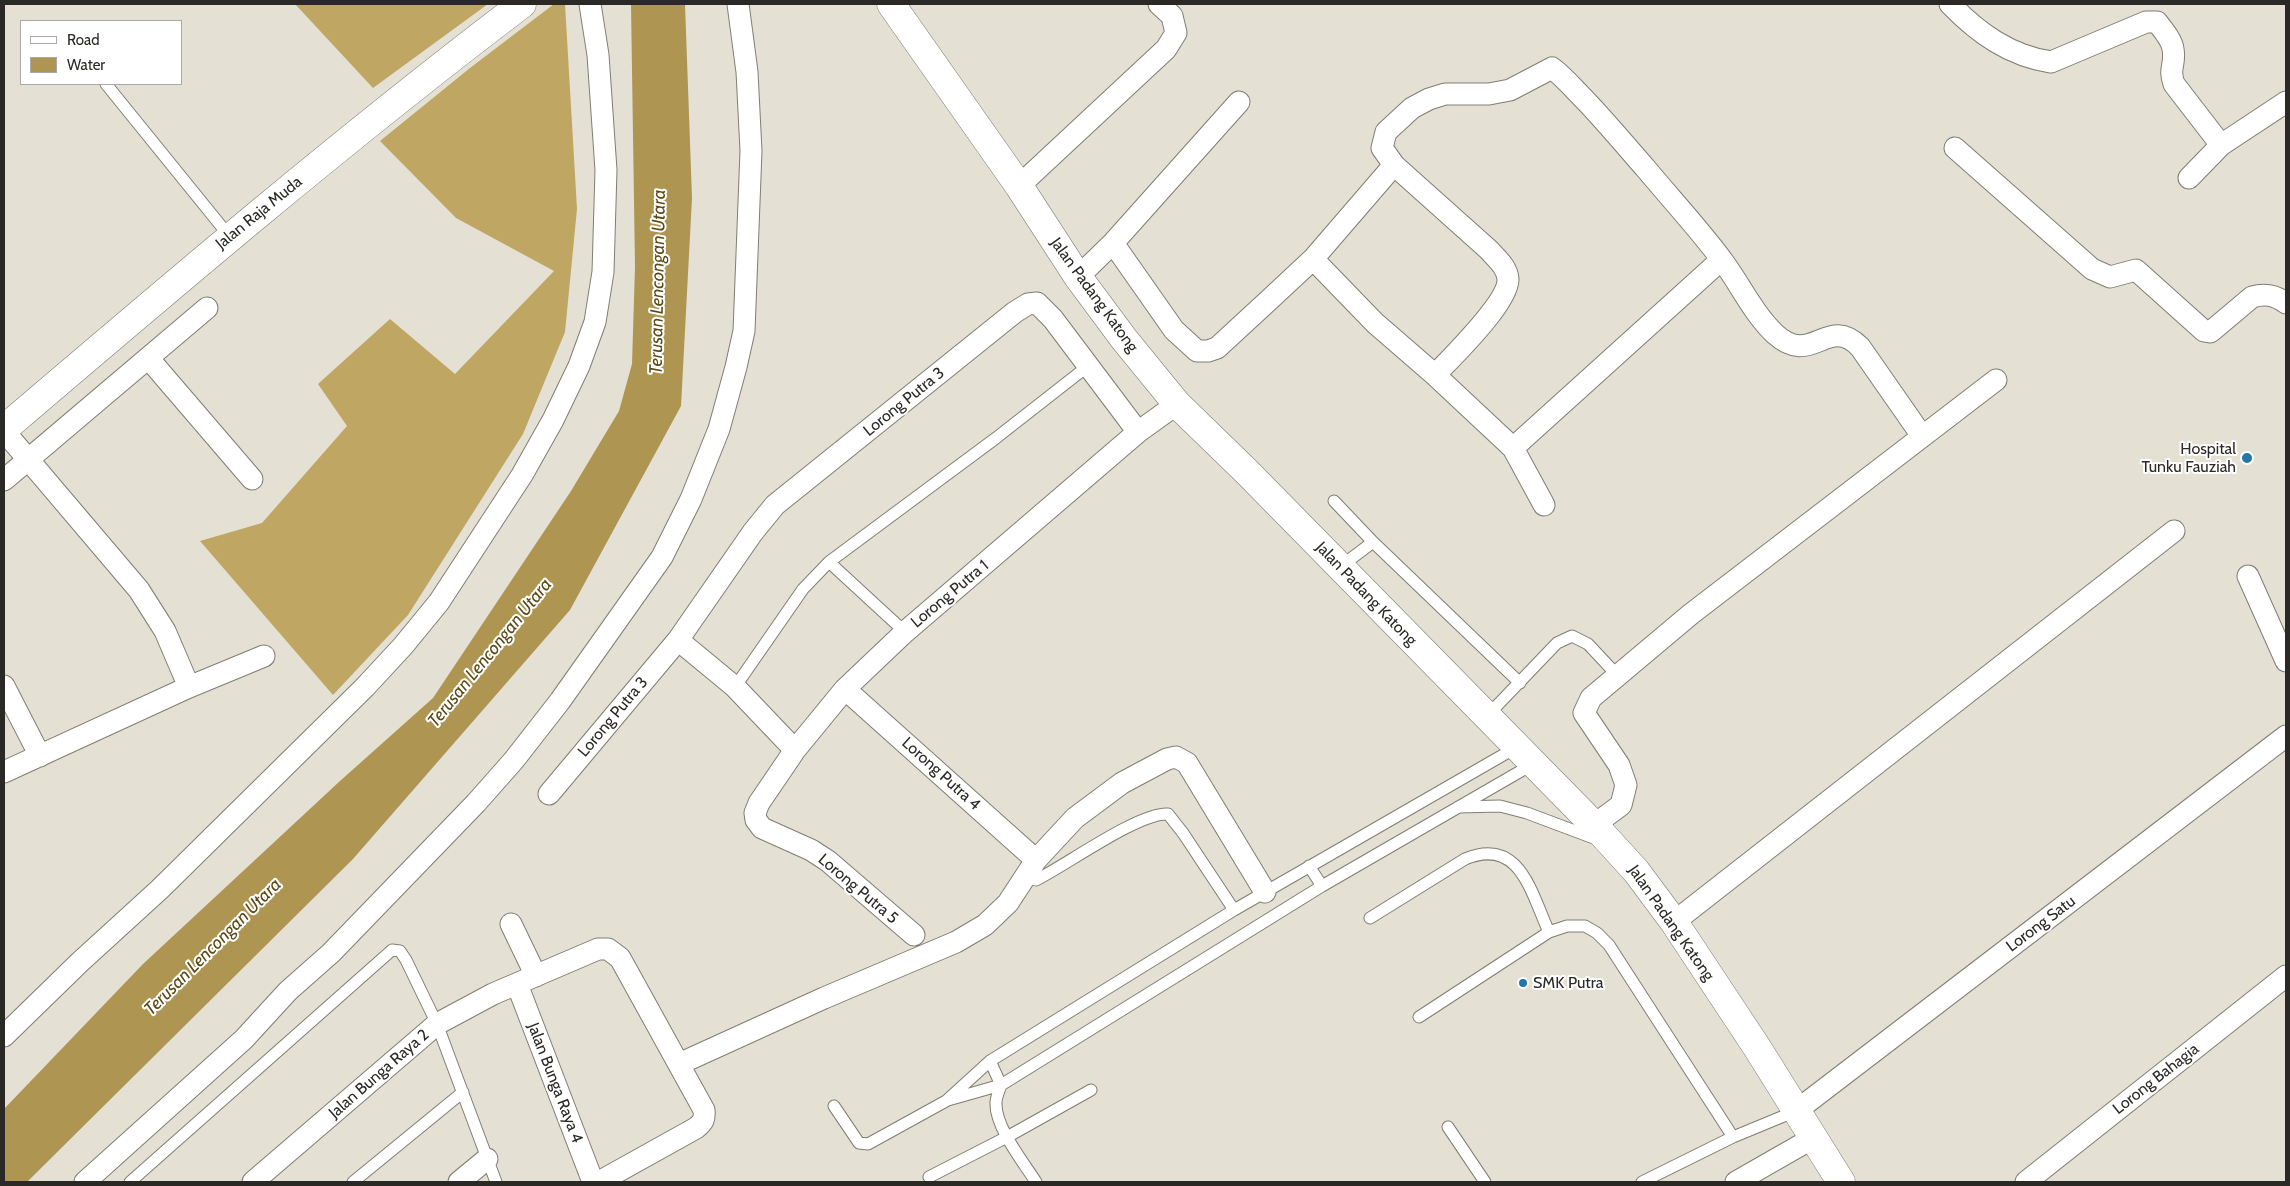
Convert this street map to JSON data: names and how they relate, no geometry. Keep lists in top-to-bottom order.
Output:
{
  "streets": {
    "street": [
      "Jalan Raja Muda",
      "Jalan Padang Katong",
      "Lorong Putra 3",
      "Lorong Putra 1",
      "Lorong Putra 4",
      "Lorong Putra 5",
      "Lorong Satu",
      "Jalan Bunga Raya 2",
      "Lorong Bahagia",
      "Jalan Bunga Raya 4"
    ]
  },
  "crossings": [
    ["Jalan Padang Katong", "Lorong Putra 1"],
    ["Jalan Padang Katong", "Lorong Satu"],
    ["Lorong Putra 3", "Lorong Putra 1"],
    ["Lorong Putra 1", "Lorong Putra 4"],
    ["Lorong Putra 1", "Lorong Putra 5"],
    ["Jalan Bunga Raya 2", "Jalan Bunga Raya 4"]
  ],
  "water": ["Terusan Lencongan Utara"],
  "places": ["Hospital Tunku Fauziah", "SMK Putra"],
  "legend": ["Road", "Water"]
}
